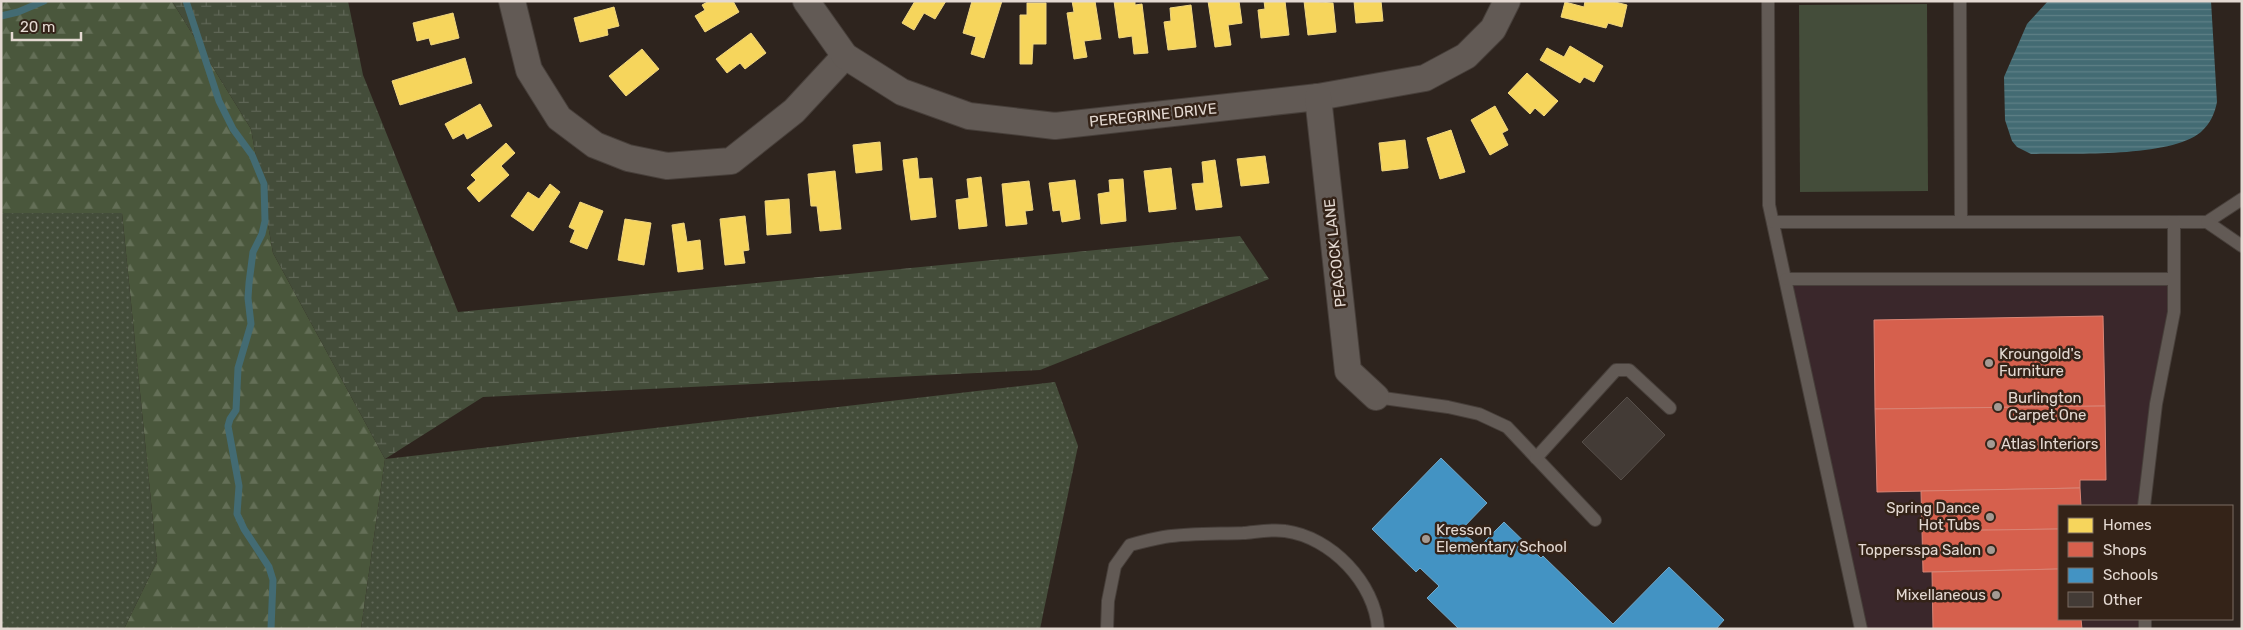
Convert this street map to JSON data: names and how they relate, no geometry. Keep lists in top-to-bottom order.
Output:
{
  "streets": {
    "street": ["PEREGRINE DRIVE", "PEACOCK LANE"]
  },
  "crossings": [
    ["PEREGRINE DRIVE", "PEACOCK LANE"]
  ],
  "places": [
    "Kroungold's Furniture",
    "Burlington Carpet One",
    "Atlas Interiors",
    "Spring Dance Hot Tubs",
    "Kresson Elementary School",
    "Toppersspa Salon",
    "Mixellaneous"
  ],
  "legend": [
    "Homes",
    "Shops",
    "Schools",
    "Other"
  ],
  "scale_bar": "20 m"
}
